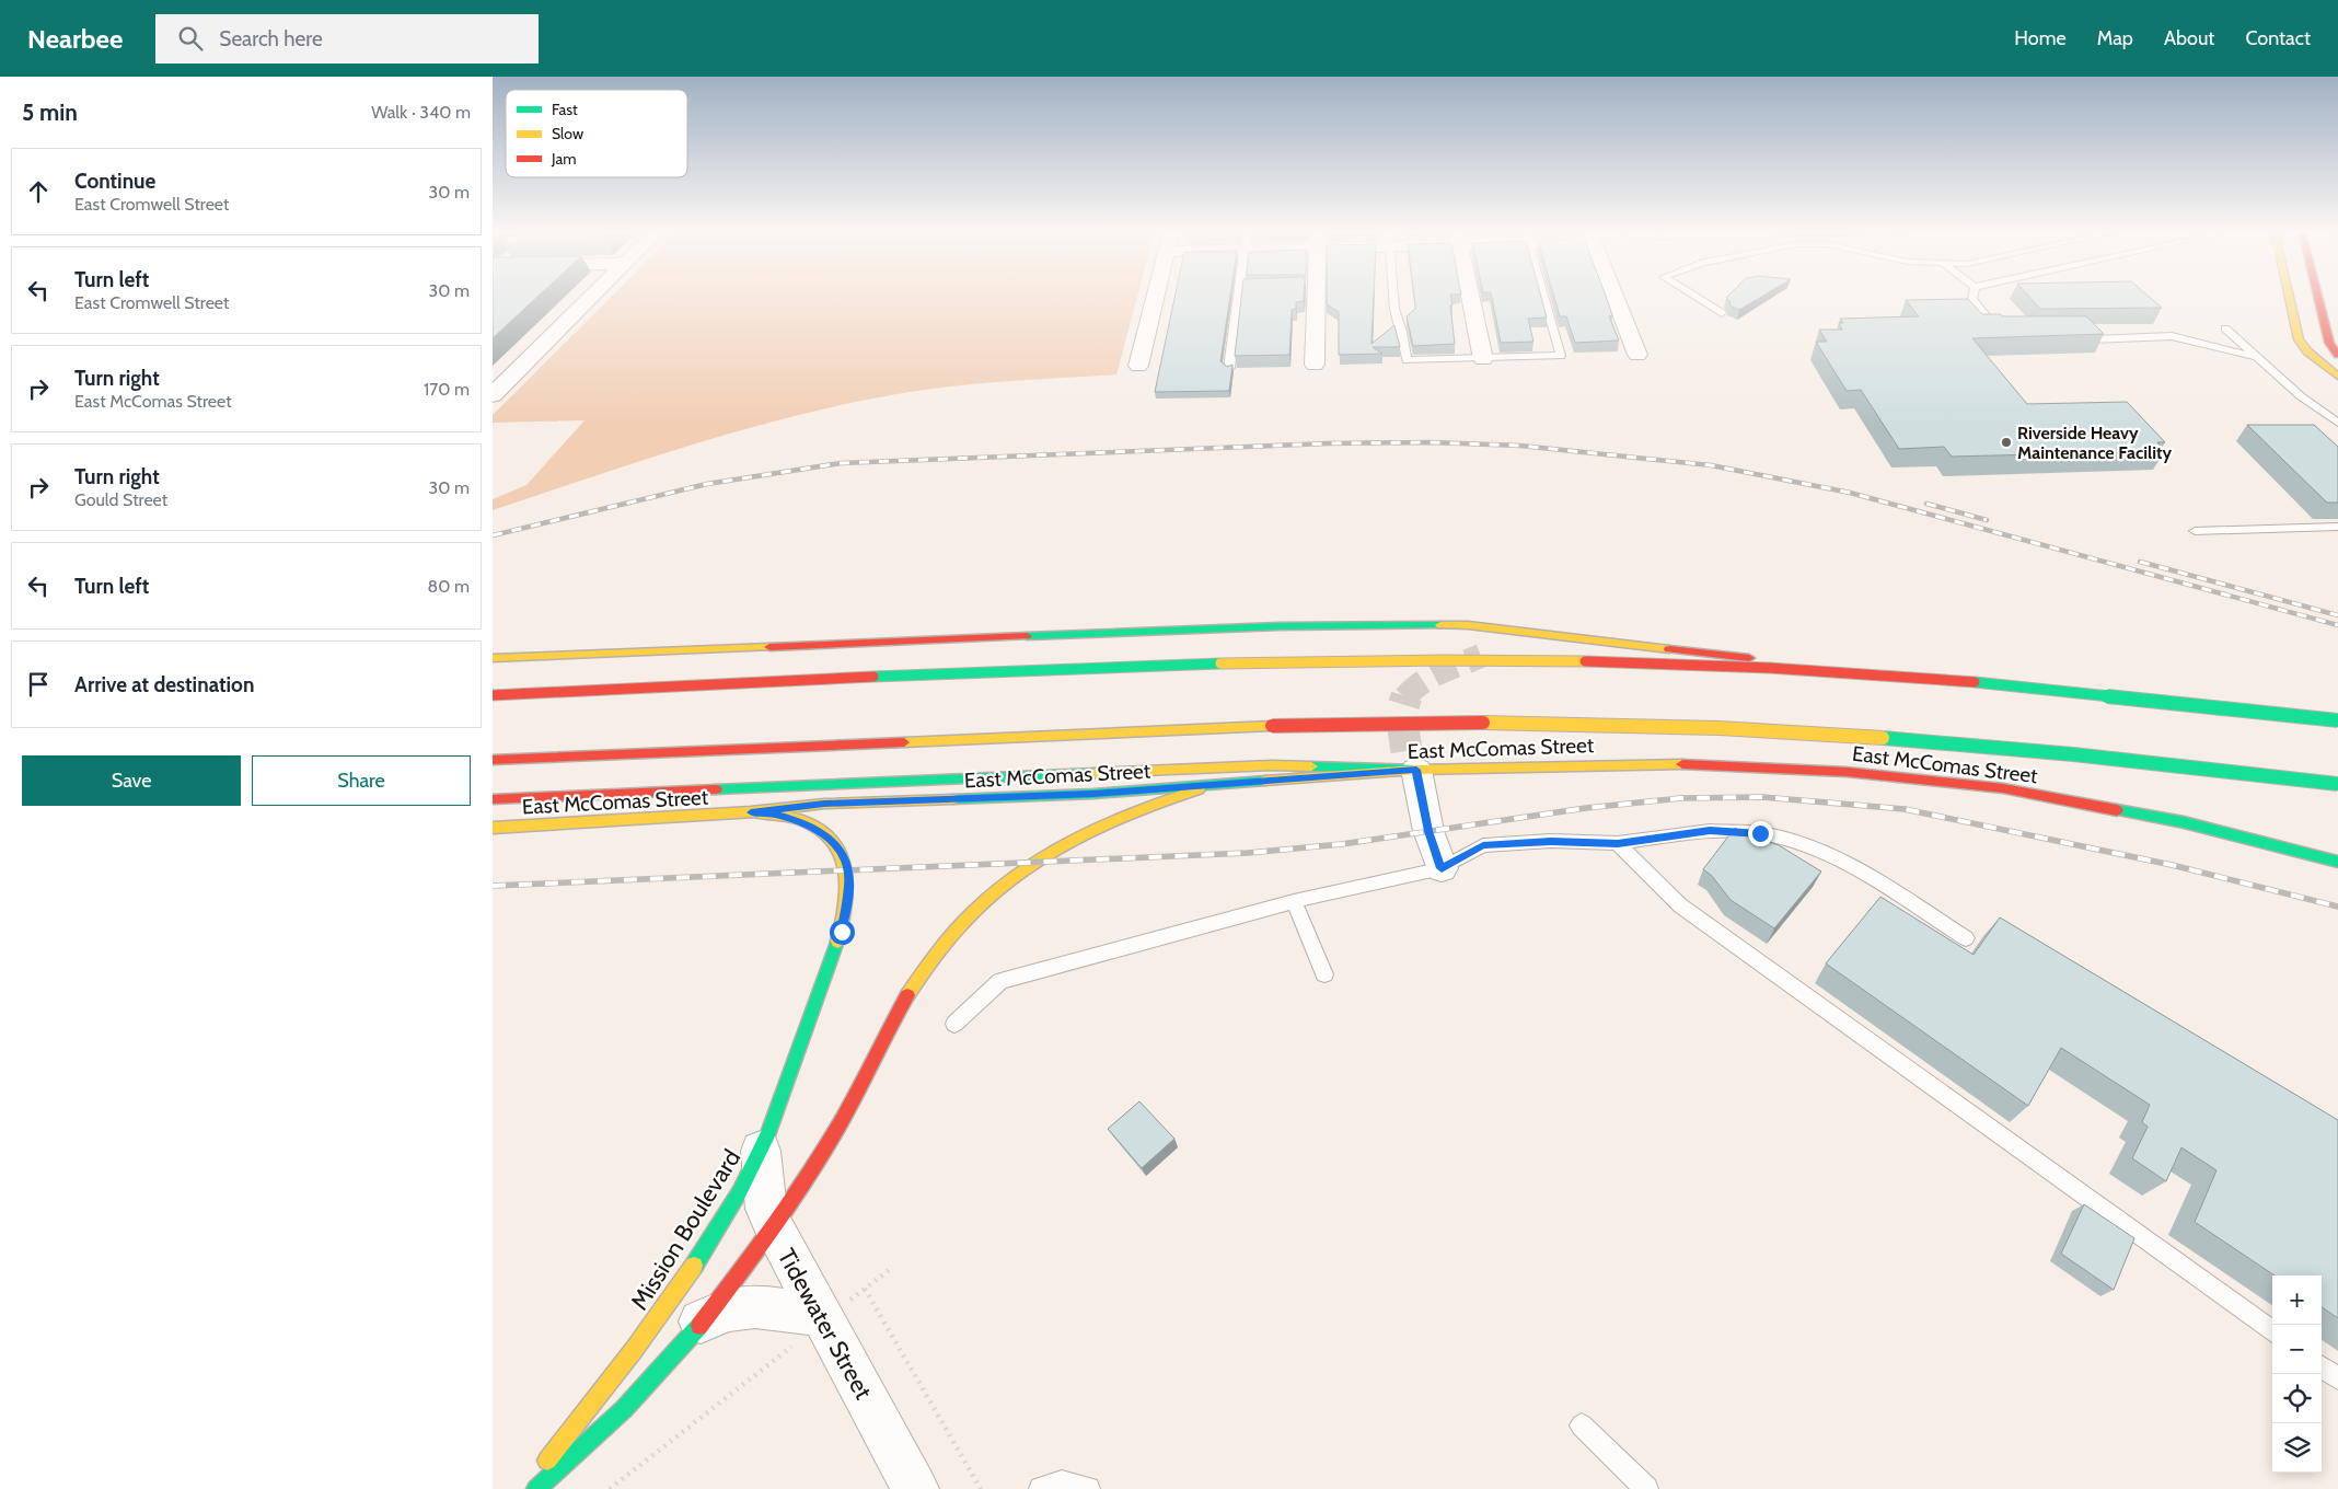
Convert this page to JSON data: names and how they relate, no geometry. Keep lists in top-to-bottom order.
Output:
{
  "streets": {
    "main road": ["East McComas Street", "Mission Boulevard"],
    "street": ["Tidewater Street"]
  },
  "crossings": [
    ["East McComas Street", "Mission Boulevard"],
    ["Mission Boulevard", "Tidewater Street"]
  ],
  "places": ["Riverside Heavy Maintenance Facility"],
  "legend": ["Fast", "Slow", "Jam"],
  "page": {
    "header": "Nearbee",
    "search": "Search here",
    "nav": [
      "Home",
      "Map",
      "About",
      "Contact"
    ],
    "heading": ["5 min", "Walk · 340 m"],
    "list": [
      ["Continue", "East Cromwell Street", "30 m"],
      ["Turn left", "East Cromwell Street", "30 m"],
      ["Turn right", "East McComas Street", "170 m"],
      ["Turn right", "Gould Street", "30 m"],
      ["Turn left", "80 m"],
      "Arrive at destination"
    ],
    "buttons": ["Save", "Share"],
    "map_buttons": ["+", "−"]
  }
}
